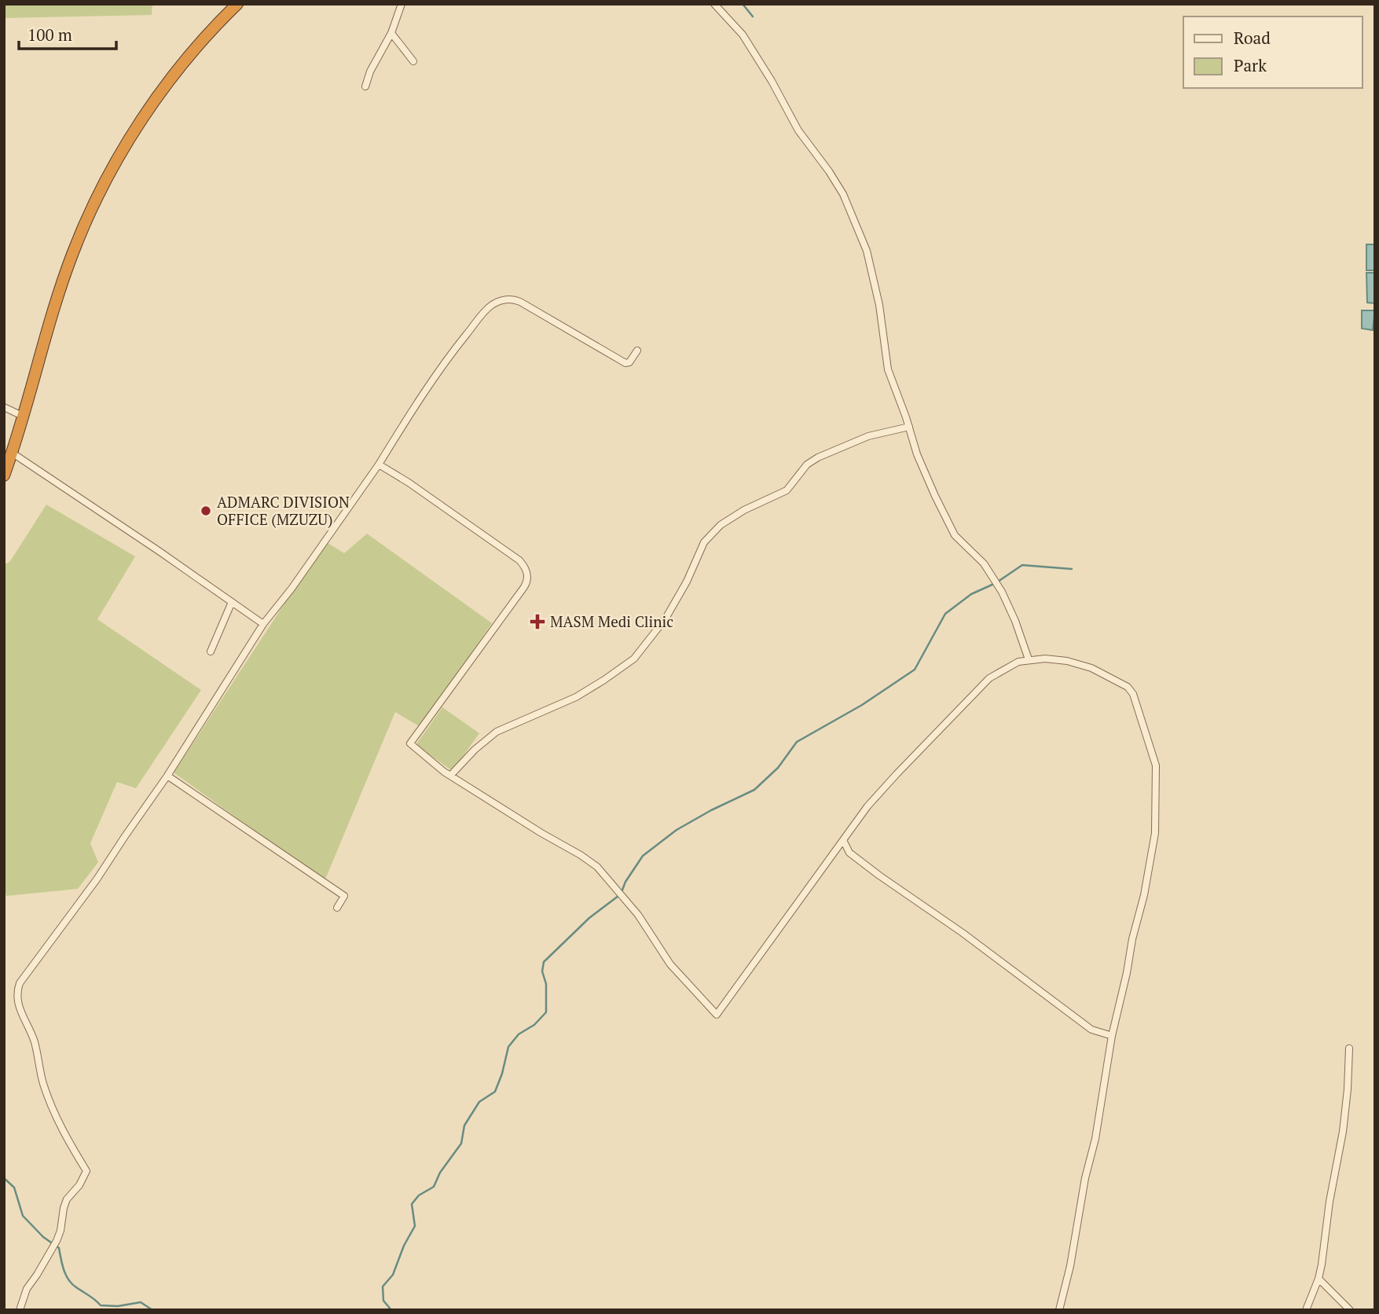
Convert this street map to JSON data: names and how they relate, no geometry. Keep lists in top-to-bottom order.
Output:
{
  "places": {
    "other": ["ADMARC DIVISION OFFICE (MZUZU)"],
    "health": ["MASM Medi Clinic"]
  },
  "legend": ["Road", "Park"],
  "scale_bar": "100 m"
}
